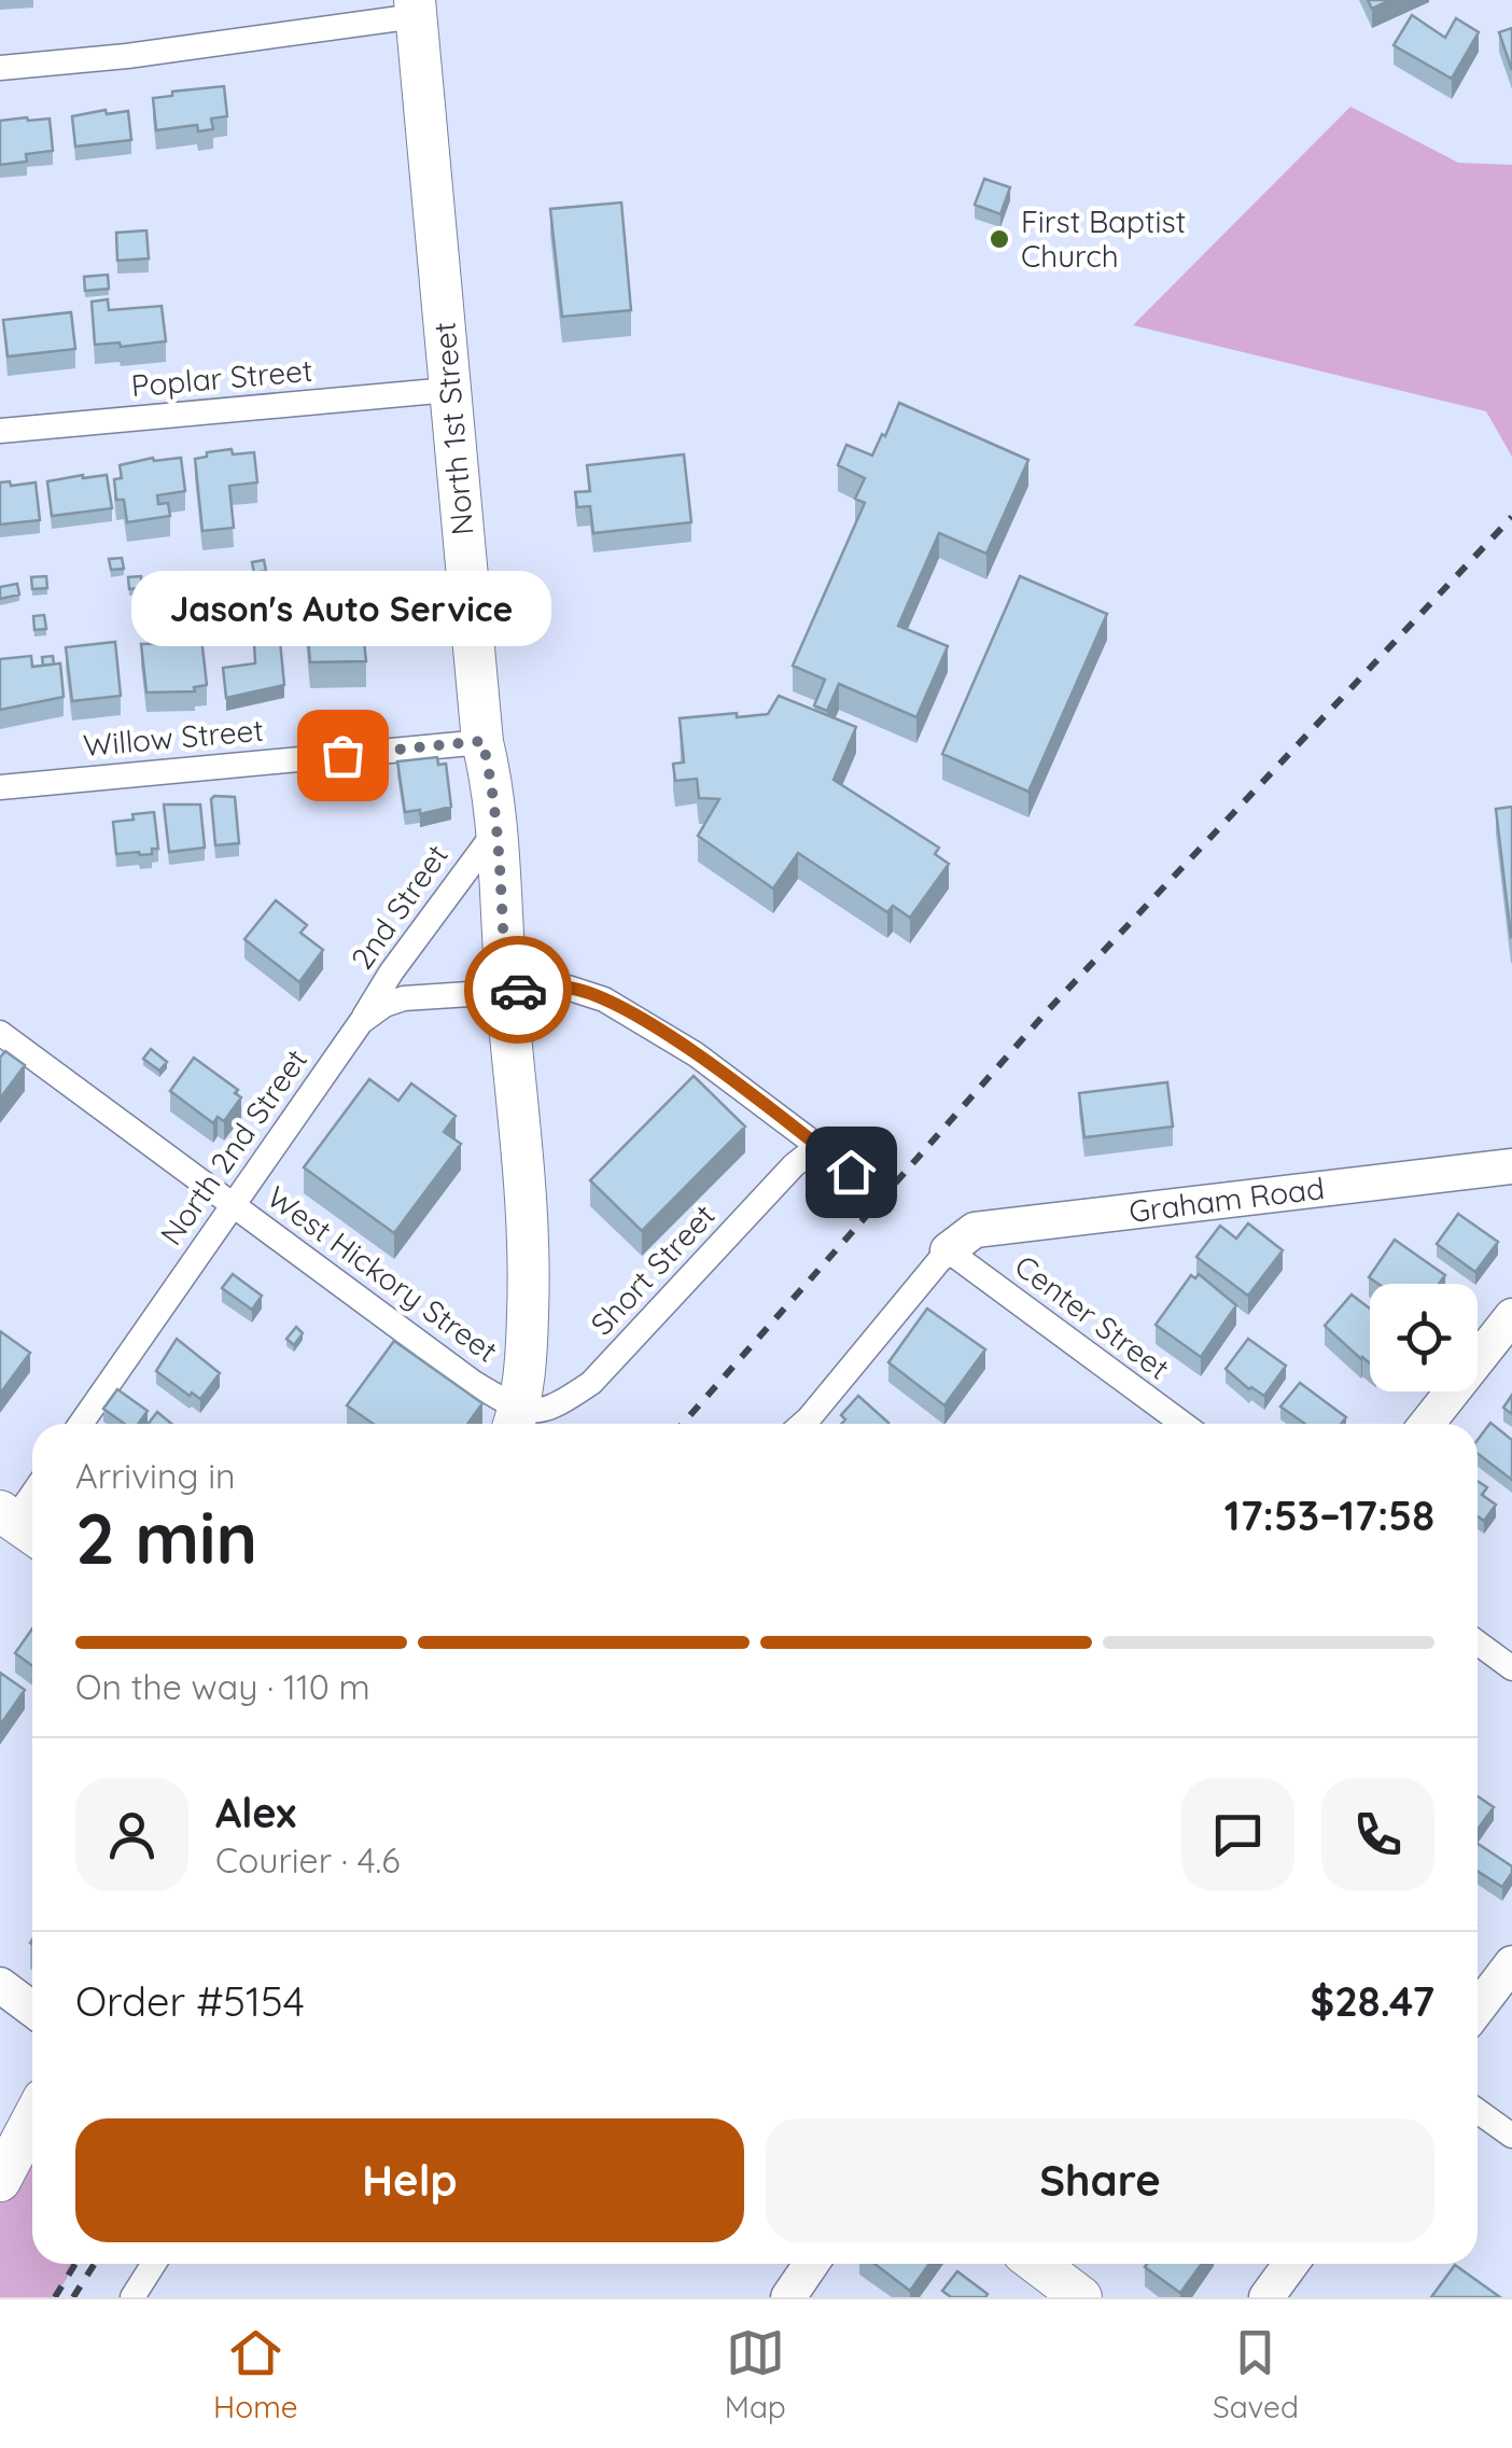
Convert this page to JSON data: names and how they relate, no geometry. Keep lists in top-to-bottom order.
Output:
{
  "streets": {
    "main road": ["North 1st Street", "Graham Road"],
    "street": [
      "Poplar Street",
      "Willow Street",
      "2nd Street",
      "North 2nd Street",
      "Short Street",
      "West Hickory Street",
      "Center Street"
    ]
  },
  "crossings": [
    ["Poplar Street", "North 1st Street"],
    ["North 1st Street", "Willow Street"],
    ["North 1st Street", "2nd Street"],
    ["North 1st Street", "North 2nd Street"],
    ["North 1st Street", "Short Street"],
    ["North 1st Street", "West Hickory Street"],
    ["2nd Street", "North 2nd Street"],
    ["North 2nd Street", "Short Street"],
    ["North 2nd Street", "West Hickory Street"],
    ["Graham Road", "Center Street"],
    ["Short Street", "West Hickory Street"]
  ],
  "places": ["First Baptist Church", "Jason's Auto Service"],
  "page": {
    "bubble": "Jason's Auto Service",
    "heading": ["2 min", "Arriving in", "17:53–17:58"],
    "panel": [
      "Alex",
      "Courier · 4.6",
      "Order #5154",
      "$28.47"
    ],
    "bar": "On the way · 110 m",
    "buttons": ["Help", "Share"],
    "tabs": ["Home", "Map", "Saved"]
  }
}
